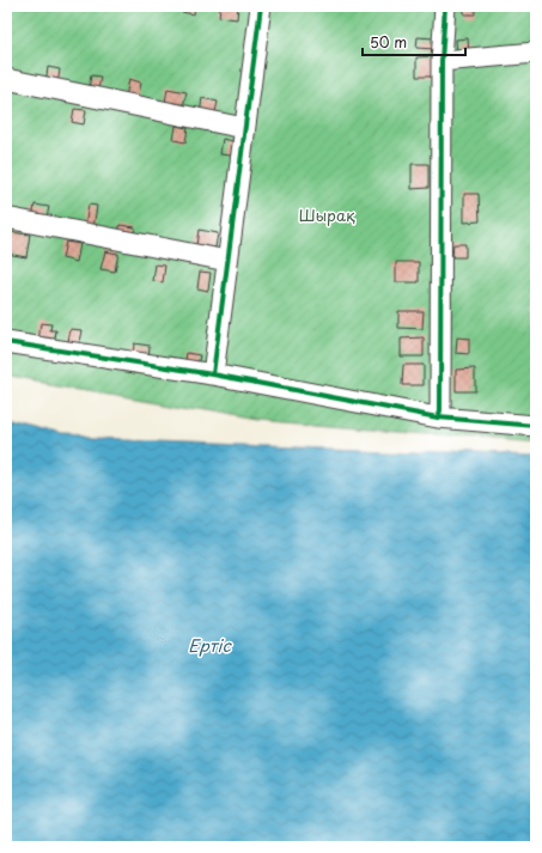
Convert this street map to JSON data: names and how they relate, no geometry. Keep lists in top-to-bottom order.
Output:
{
  "water": ["Ертіс"],
  "parks": ["Шырақ"],
  "scale_bar": "50 m"
}
